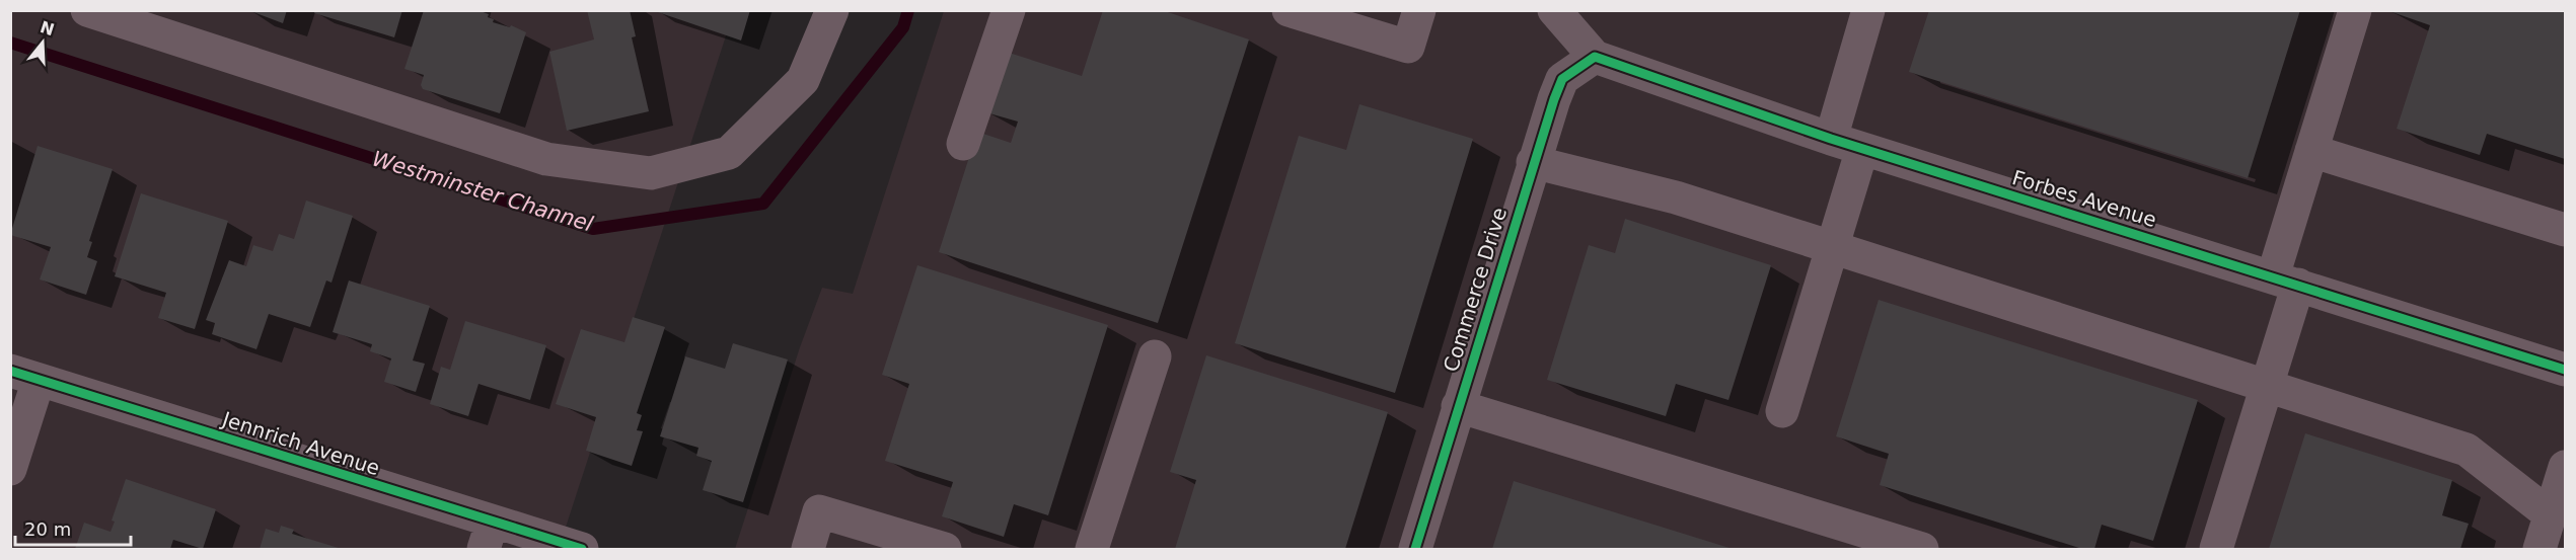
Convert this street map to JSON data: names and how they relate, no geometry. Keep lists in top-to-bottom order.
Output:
{
  "streets": {
    "street": ["Forbes Avenue", "Commerce Drive", "Jennrich Avenue"]
  },
  "crossings": [
    ["Forbes Avenue", "Commerce Drive"]
  ],
  "water": ["Westminster Channel"],
  "scale_bar": "20 m",
  "north": "top"
}
